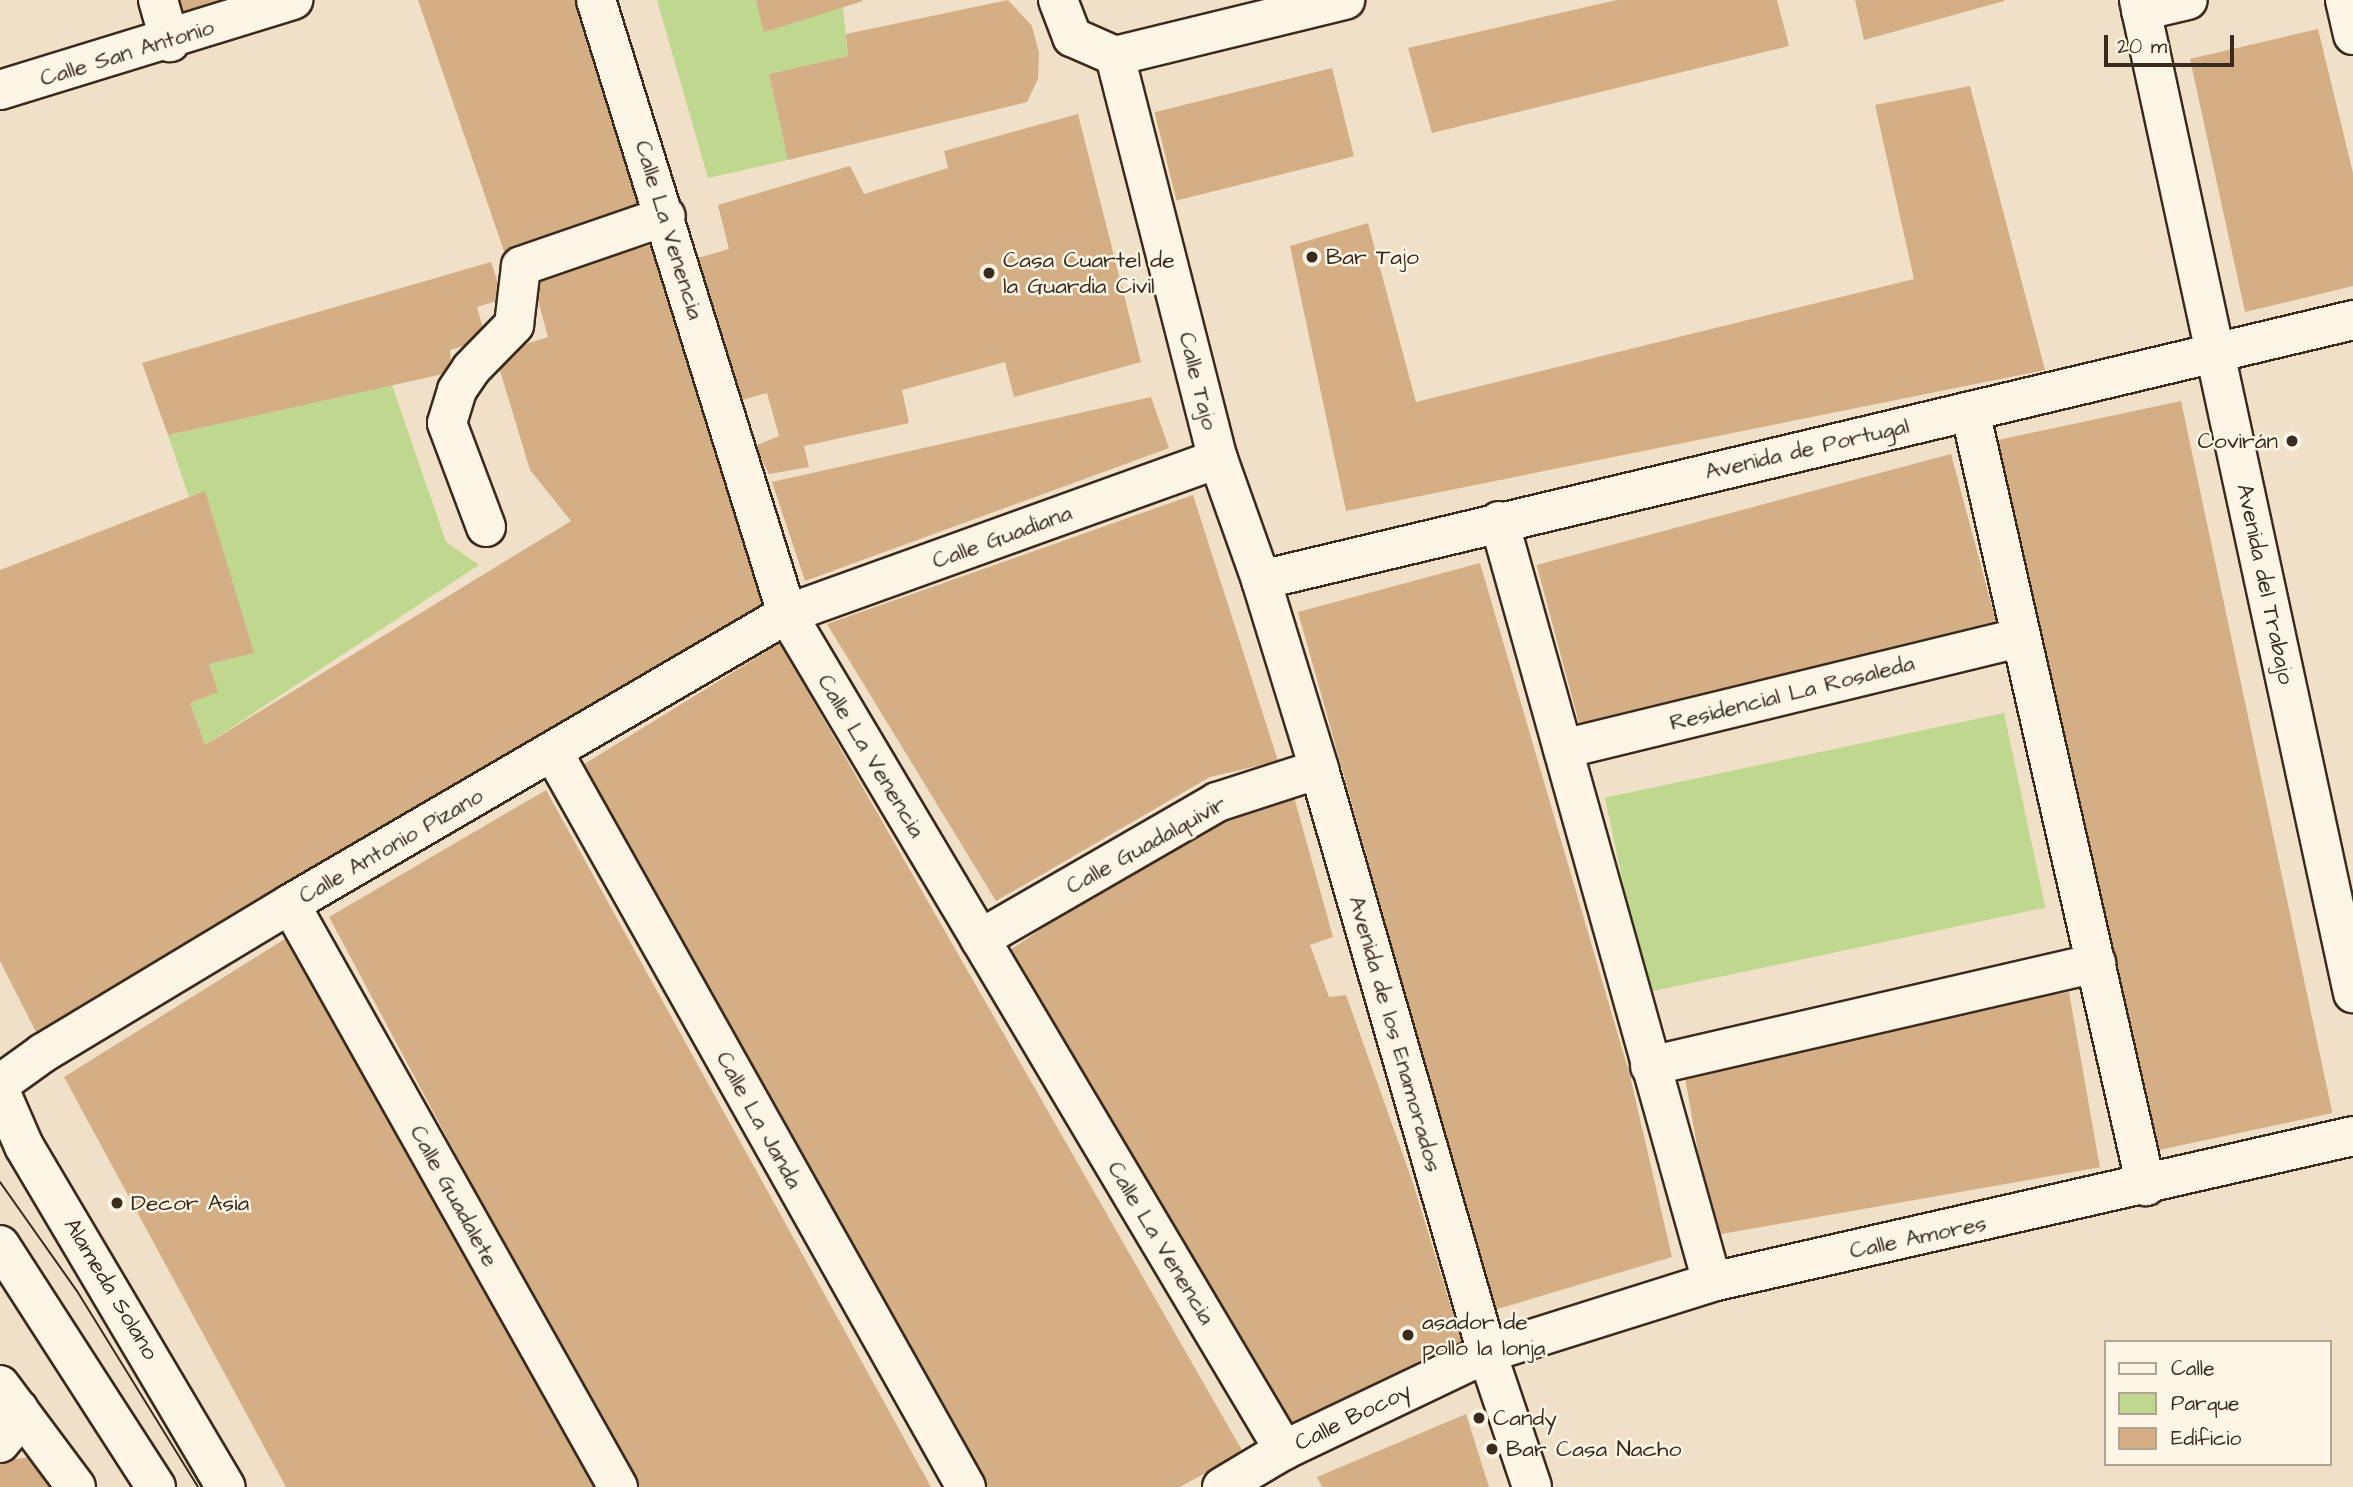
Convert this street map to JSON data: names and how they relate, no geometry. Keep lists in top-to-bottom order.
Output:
{
  "streets": {
    "street": [
      "Calle San Antonio",
      "Calle La Venencia",
      "Calle Tajo",
      "Avenida de Portugal",
      "Calle Guadiana",
      "Avenida del Trabajo",
      "Residencial La Rosaleda",
      "Calle Guadalquivir",
      "Calle Antonio Pizano",
      "Avenida de los Enamorados",
      "Calle La Janda",
      "Calle Guadalete",
      "Calle Amores",
      "Alameda Solano",
      "Calle Bocoy"
    ]
  },
  "crossings": [
    ["Calle La Venencia", "Calle Guadiana"],
    ["Calle La Venencia", "Calle Guadalquivir"],
    ["Calle La Venencia", "Calle Antonio Pizano"],
    ["Calle La Venencia", "Calle Bocoy"],
    ["Calle Tajo", "Avenida de Portugal"],
    ["Calle Tajo", "Calle Guadiana"],
    ["Calle Tajo", "Avenida de los Enamorados"],
    ["Avenida de Portugal", "Avenida del Trabajo"],
    ["Avenida de Portugal", "Avenida de los Enamorados"],
    ["Calle Guadiana", "Calle Antonio Pizano"],
    ["Calle Guadalquivir", "Avenida de los Enamorados"],
    ["Calle Antonio Pizano", "Calle La Janda"],
    ["Calle Antonio Pizano", "Calle Guadalete"],
    ["Avenida de los Enamorados", "Calle Amores"],
    ["Avenida de los Enamorados", "Calle Bocoy"],
    ["Calle Amores", "Calle Bocoy"]
  ],
  "places": [
    "Bar Tajo",
    "Casa Cuartel de la Guardia Civil",
    "Covirán",
    "Decor Asia",
    "asador de pollo la lonja",
    "Candy",
    "Bar Casa Nacho"
  ],
  "legend": ["Calle", "Parque", "Edificio"],
  "scale_bar": "20 m"
}
